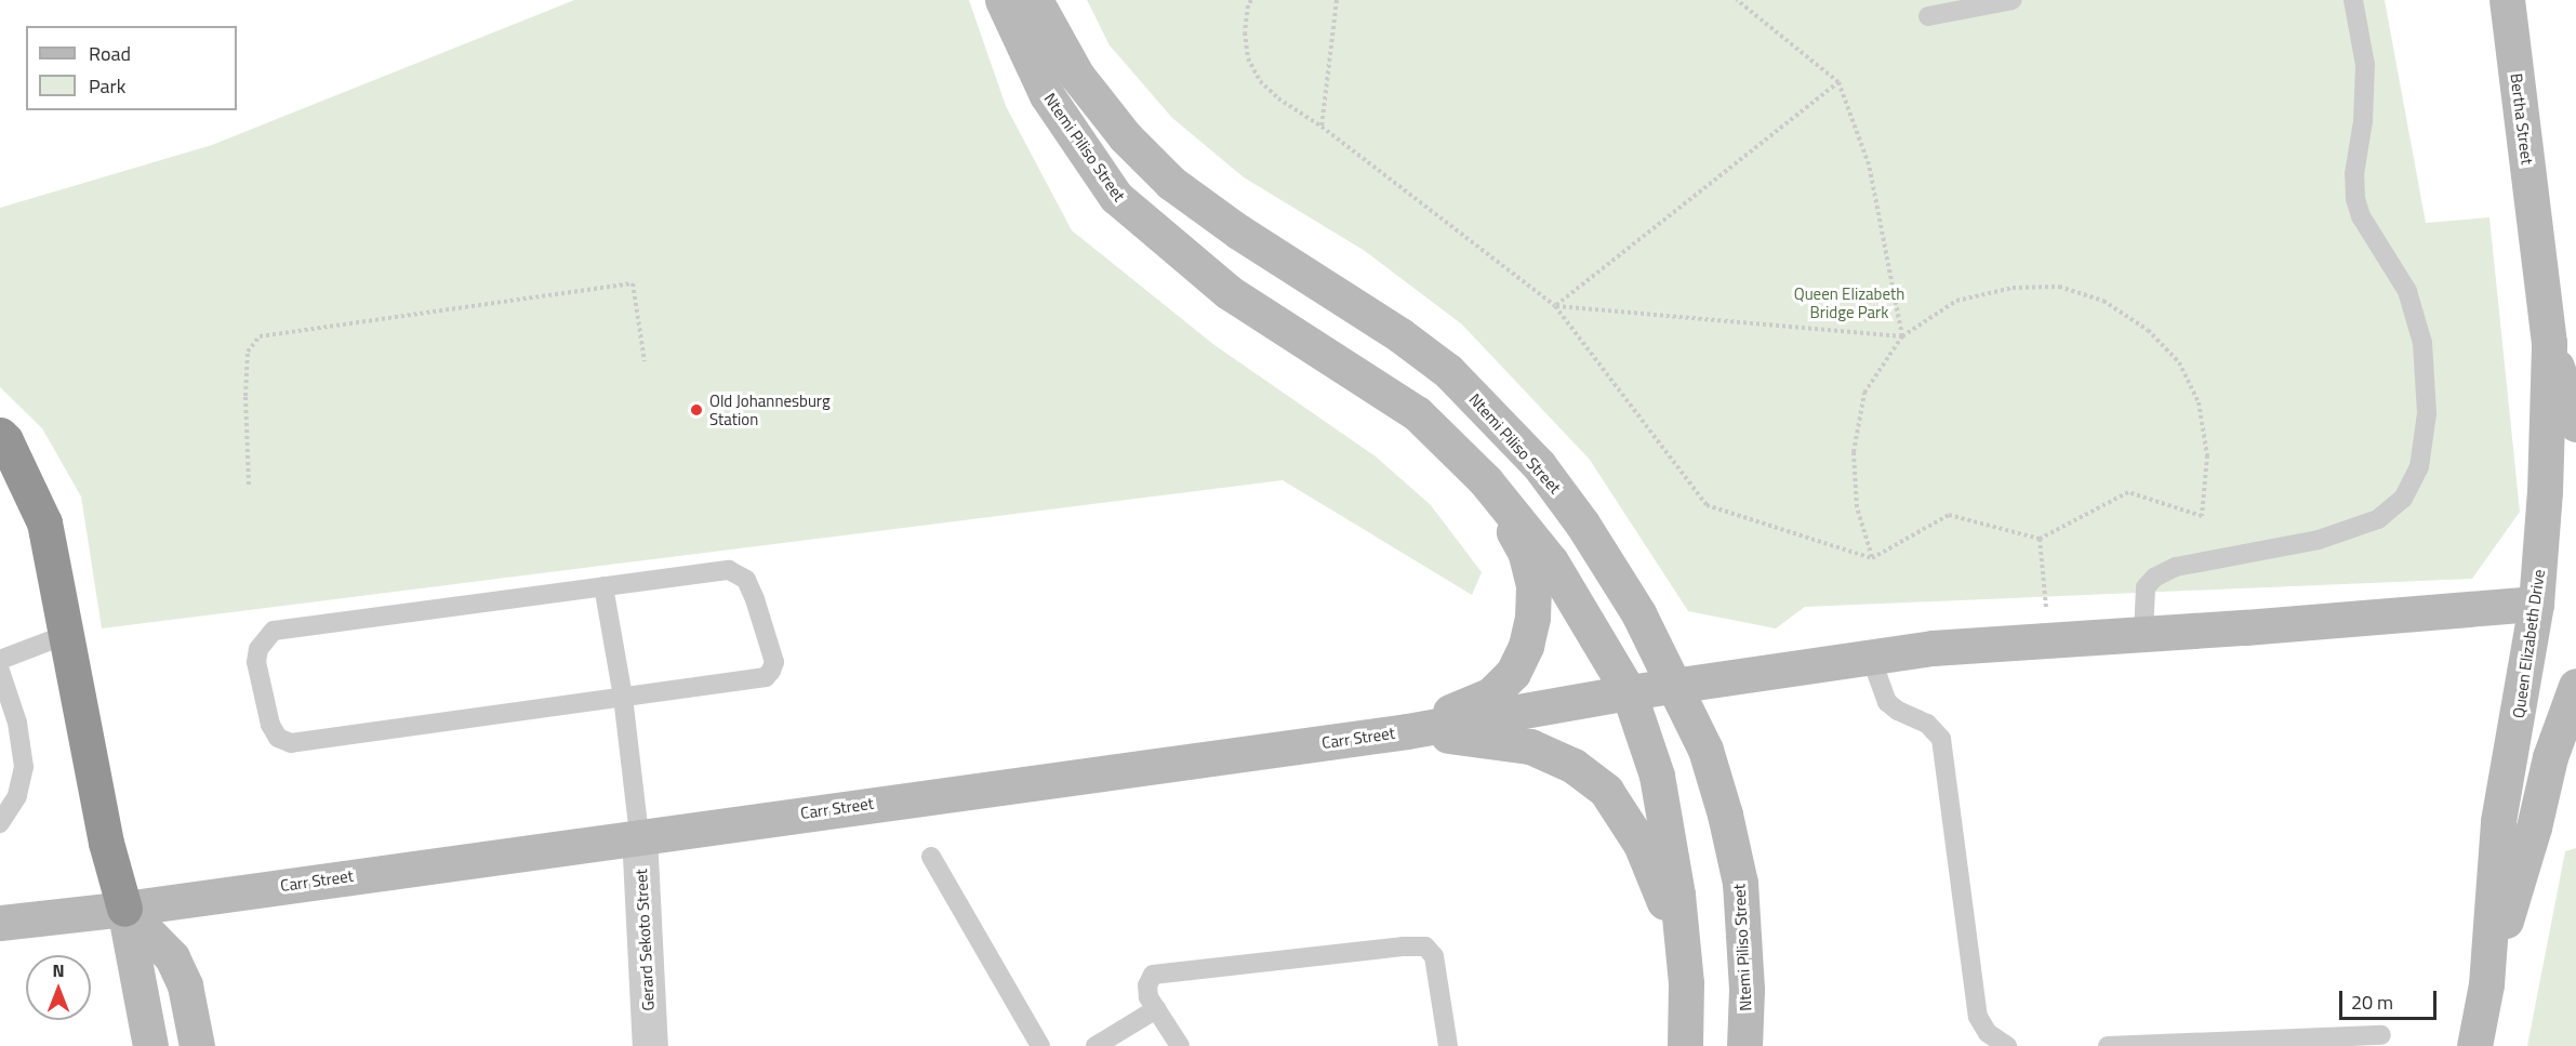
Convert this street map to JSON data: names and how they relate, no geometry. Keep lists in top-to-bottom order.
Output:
{
  "streets": {
    "street": [
      "Bertha Street",
      "Ntemi Piliso Street",
      "Queen Elizabeth Drive",
      "Carr Street",
      "Gerard Sekoto Street"
    ]
  },
  "crossings": [
    ["Bertha Street", "Queen Elizabeth Drive"],
    ["Ntemi Piliso Street", "Carr Street"],
    ["Queen Elizabeth Drive", "Carr Street"],
    ["Carr Street", "Gerard Sekoto Street"]
  ],
  "parks": ["Queen Elizabeth Bridge Park"],
  "places": ["Old Johannesburg Station"],
  "legend": ["Road", "Park"],
  "scale_bar": "20 m",
  "north": "top"
}
